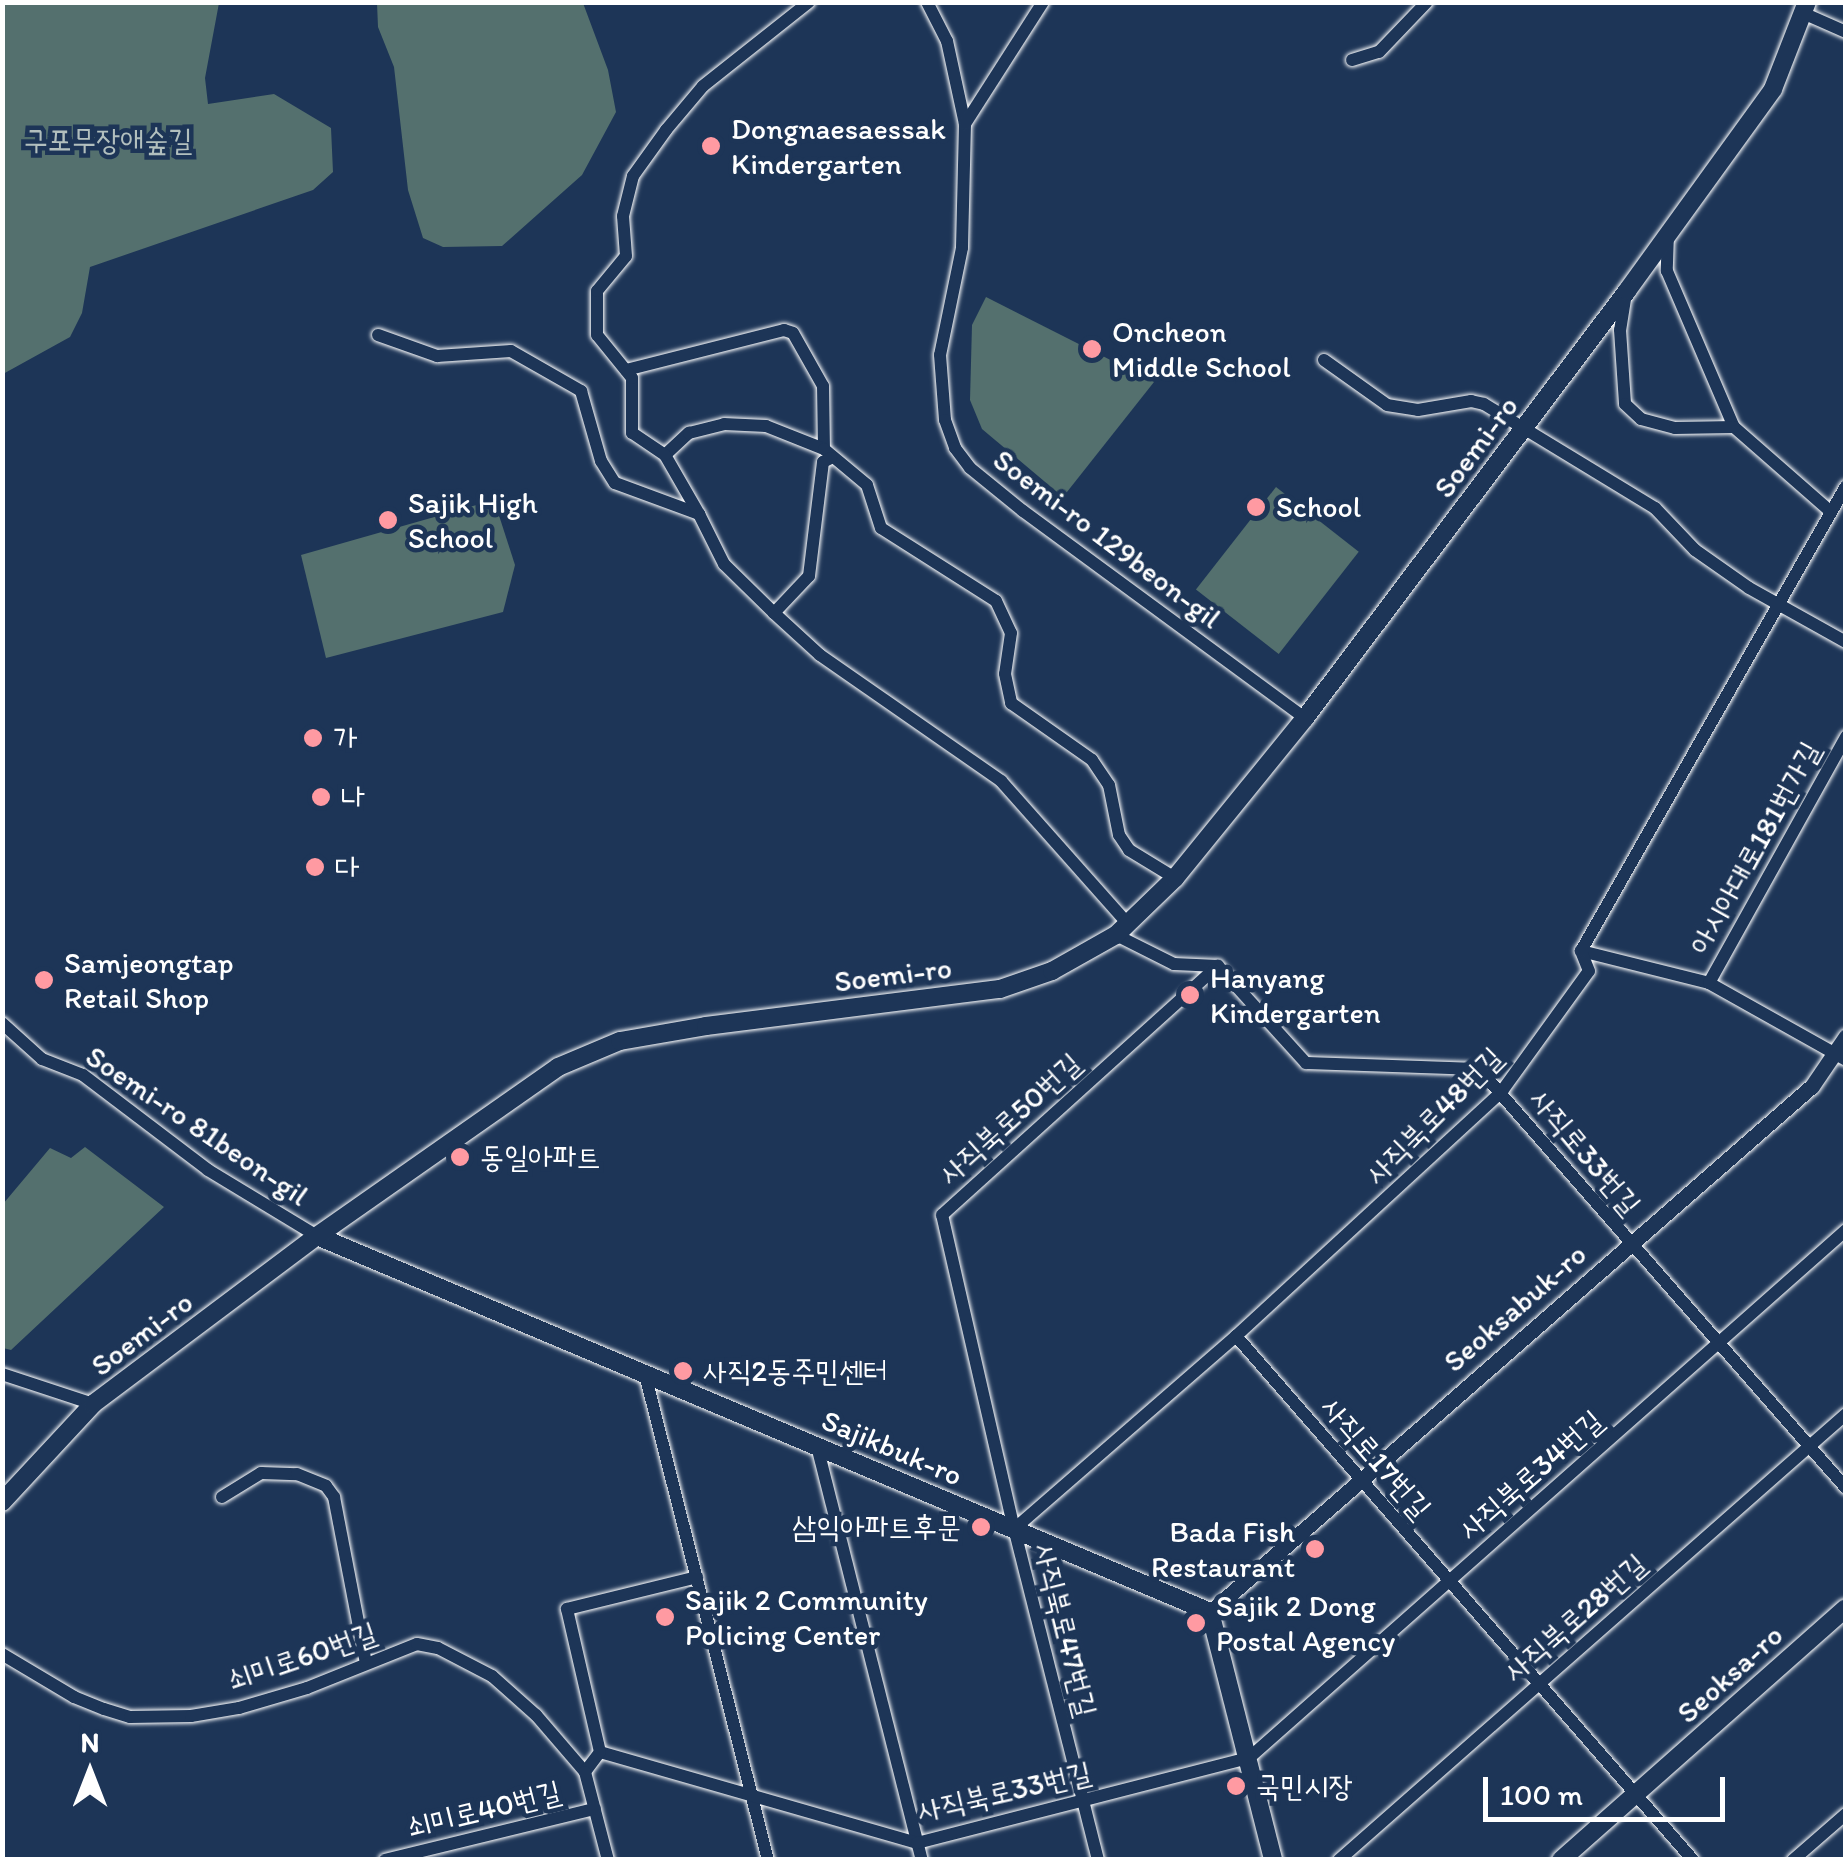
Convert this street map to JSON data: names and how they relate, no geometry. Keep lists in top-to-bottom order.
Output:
{
  "streets": {
    "main road": ["Soemi-ro", "Sajikbuk-ro", "Seoksa-ro"],
    "street": [
      "Soemi-ro 129beon-gil",
      "아시아대로181번가길",
      "사직북로48번길",
      "사직북로50번길",
      "Soemi-ro 81beon-gil",
      "사직로33번길",
      "Seoksabuk-ro",
      "사직로17번길",
      "사직북로34번길",
      "사직북로28번길",
      "사직북로47번길",
      "쇠미로60번길",
      "사직북로33번길",
      "쇠미로40번길"
    ]
  },
  "crossings": [
    ["Soemi-ro", "Soemi-ro 129beon-gil"],
    ["Soemi-ro", "Soemi-ro 81beon-gil"],
    ["Soemi-ro", "Sajikbuk-ro"],
    ["사직북로48번길", "사직북로50번길"],
    ["사직북로48번길", "사직로33번길"],
    ["사직북로48번길", "Sajikbuk-ro"],
    ["사직북로48번길", "사직로17번길"],
    ["사직북로48번길", "사직북로47번길"],
    ["사직북로50번길", "사직로33번길"],
    ["사직북로50번길", "Sajikbuk-ro"],
    ["사직북로50번길", "사직북로47번길"],
    ["Soemi-ro 81beon-gil", "Sajikbuk-ro"],
    ["사직로33번길", "Seoksabuk-ro"],
    ["사직로33번길", "사직북로34번길"],
    ["사직로33번길", "사직북로28번길"],
    ["Seoksabuk-ro", "Sajikbuk-ro"],
    ["Seoksabuk-ro", "사직로17번길"],
    ["Sajikbuk-ro", "사직북로47번길"],
    ["사직로17번길", "사직북로34번길"],
    ["사직로17번길", "사직북로28번길"],
    ["사직로17번길", "Seoksa-ro"],
    ["사직북로34번길", "사직북로33번길"],
    ["사직북로47번길", "사직북로33번길"]
  ],
  "parks": ["구포무장애숲길"],
  "places": [
    "Dongnaesaessak Kindergarten",
    "Oncheon Middle School",
    "School",
    "Sajik High School",
    "가",
    "나",
    "다",
    "Samjeongtap Retail Shop",
    "Hanyang Kindergarten",
    "동일아파트",
    "사직2동주민센터",
    "삼익아파트후문",
    "Bada Fish Restaurant",
    "Sajik 2 Community Policing Center",
    "Sajik 2 Dong Postal Agency",
    "국민시장"
  ],
  "scale_bar": "100 m",
  "north": "top"
}
